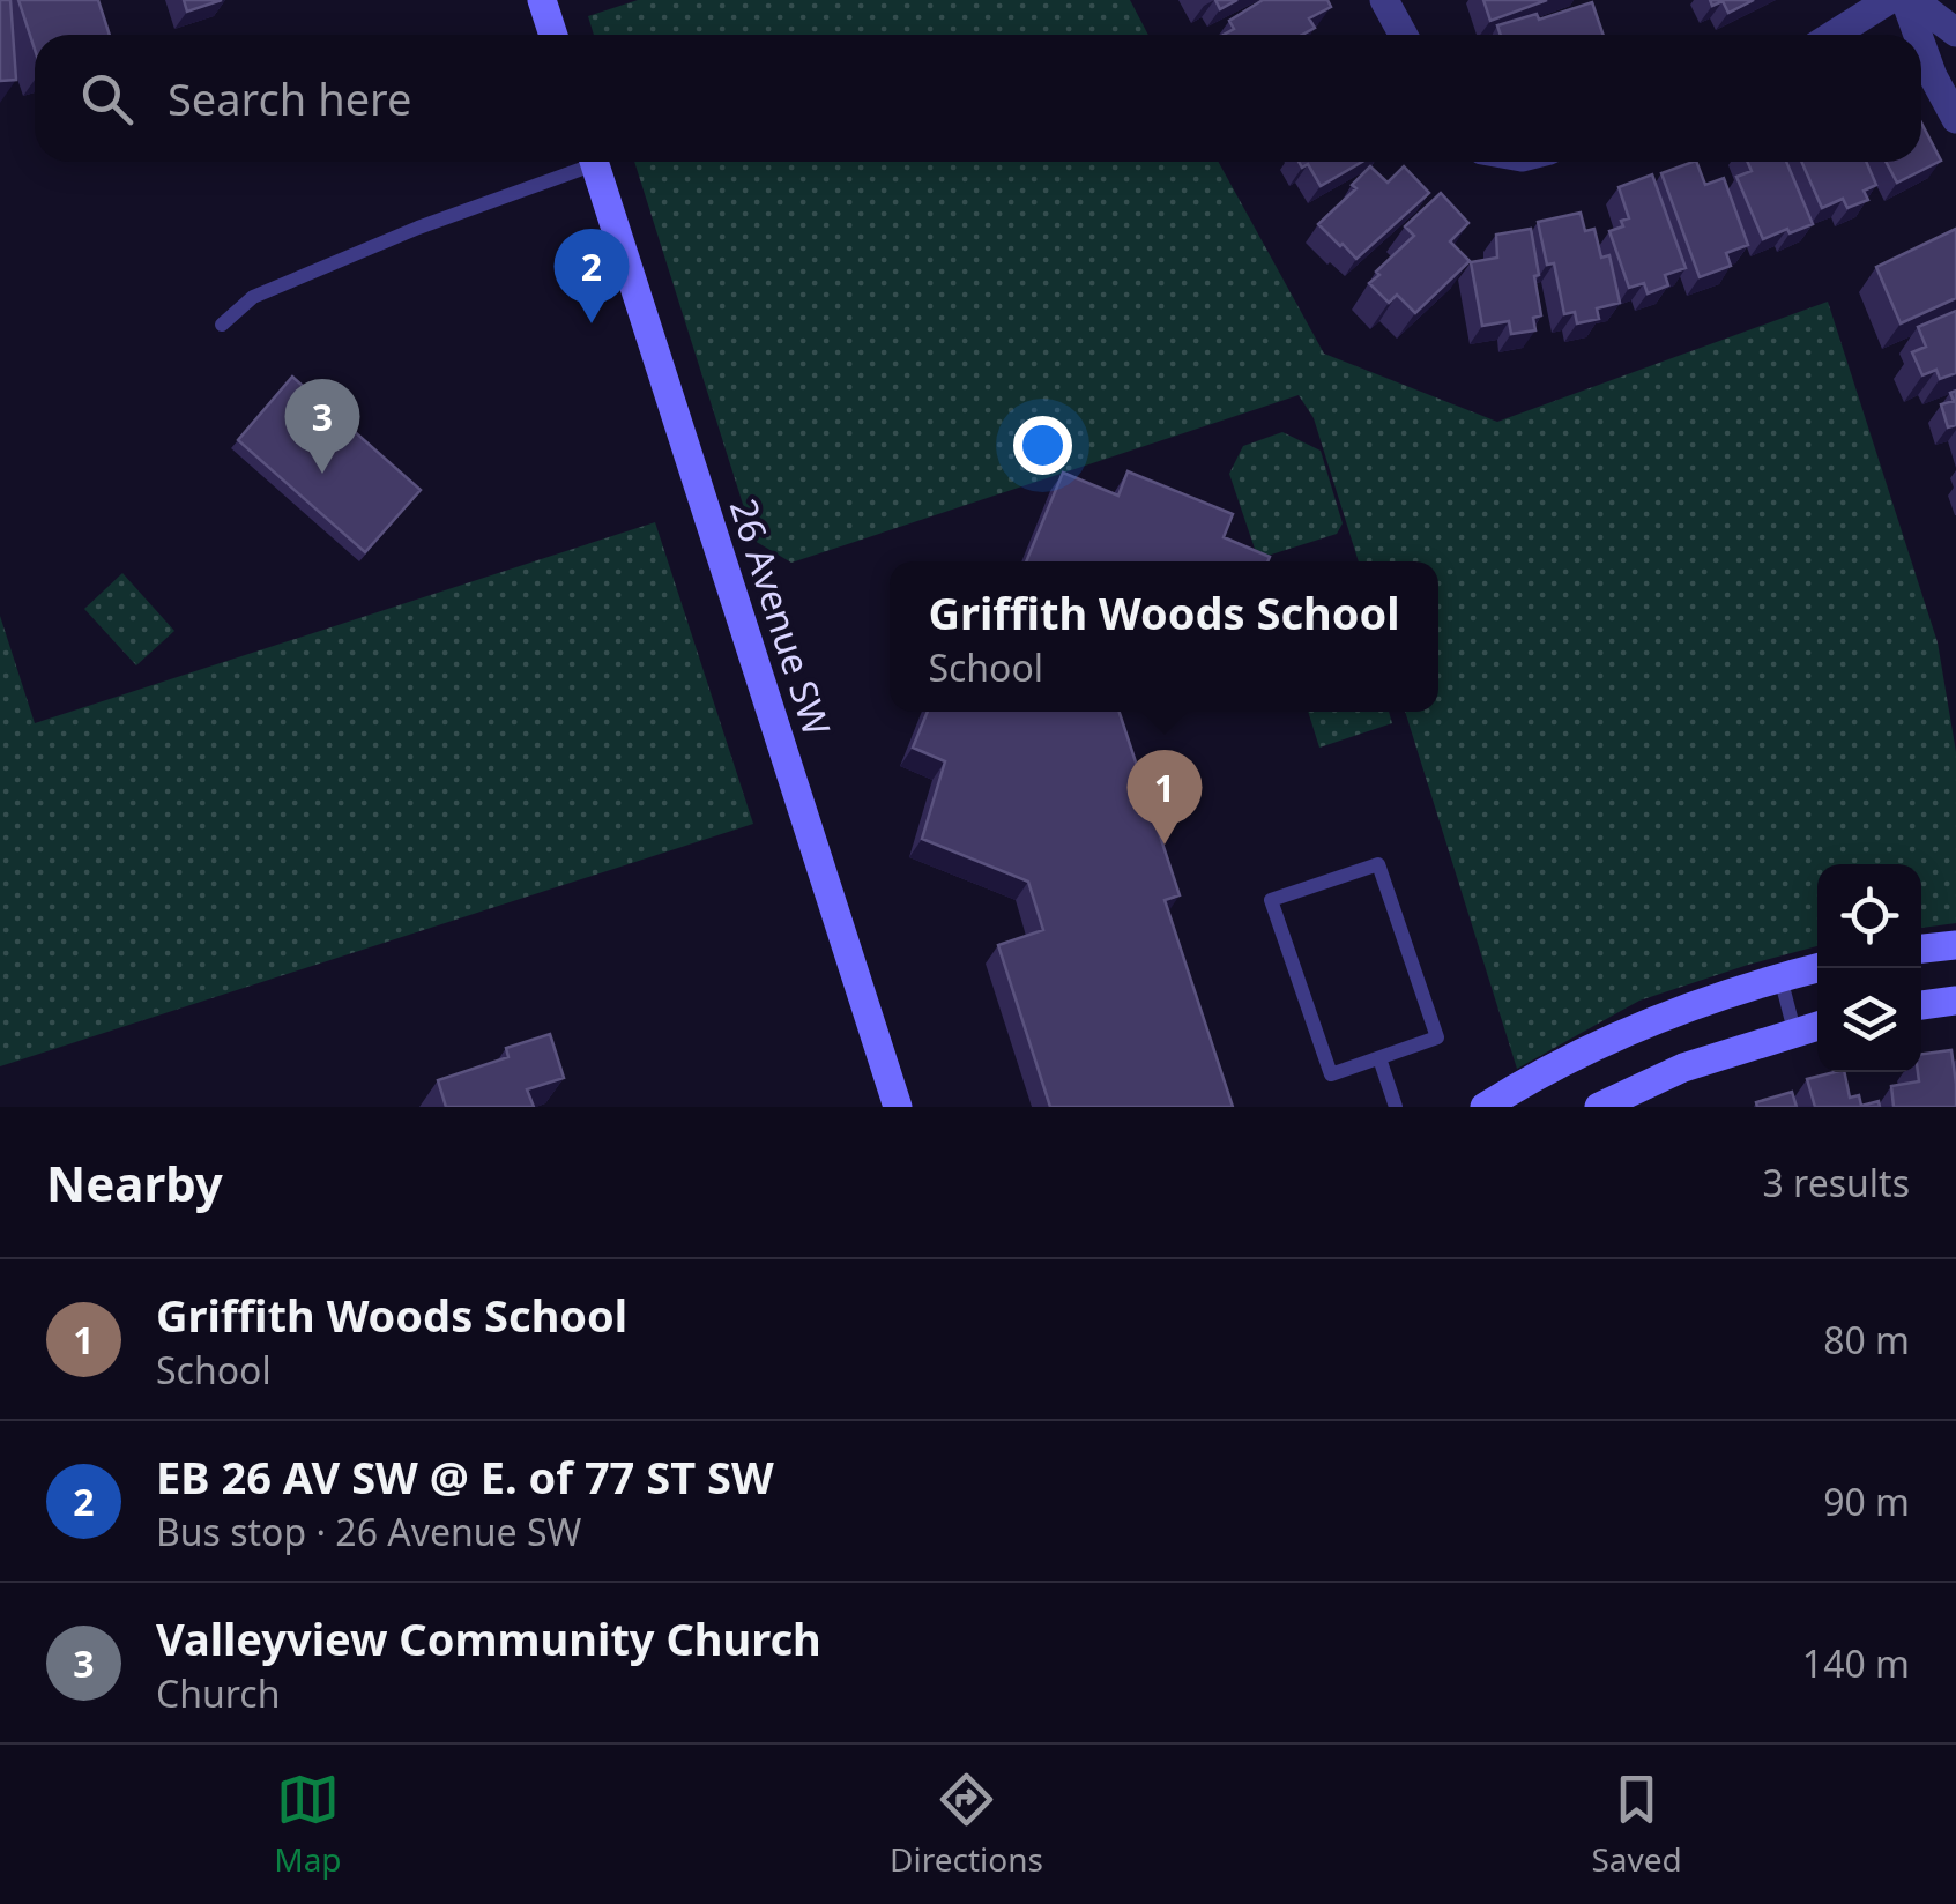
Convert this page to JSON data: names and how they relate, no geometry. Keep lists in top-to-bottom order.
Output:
{
  "streets": {
    "street": ["26 Avenue SW"]
  },
  "page": {
    "search": "Search here",
    "pins": ["2", "3", "1"],
    "popup": ["Griffith Woods School", "School"],
    "heading": ["Nearby", "3 results"],
    "list": [
      {
        "mark": "1",
        "name": "Griffith Woods School",
        "note": "School",
        "value": "80 m"
      },
      {
        "mark": "2",
        "name": "EB 26 AV SW @ E. of 77 ST SW",
        "note": "Bus stop · 26 Avenue SW",
        "value": "90 m"
      },
      {
        "mark": "3",
        "name": "Valleyview Community Church",
        "note": "Church",
        "value": "140 m"
      }
    ],
    "nav": ["Map", "Directions", "Saved"]
  }
}
